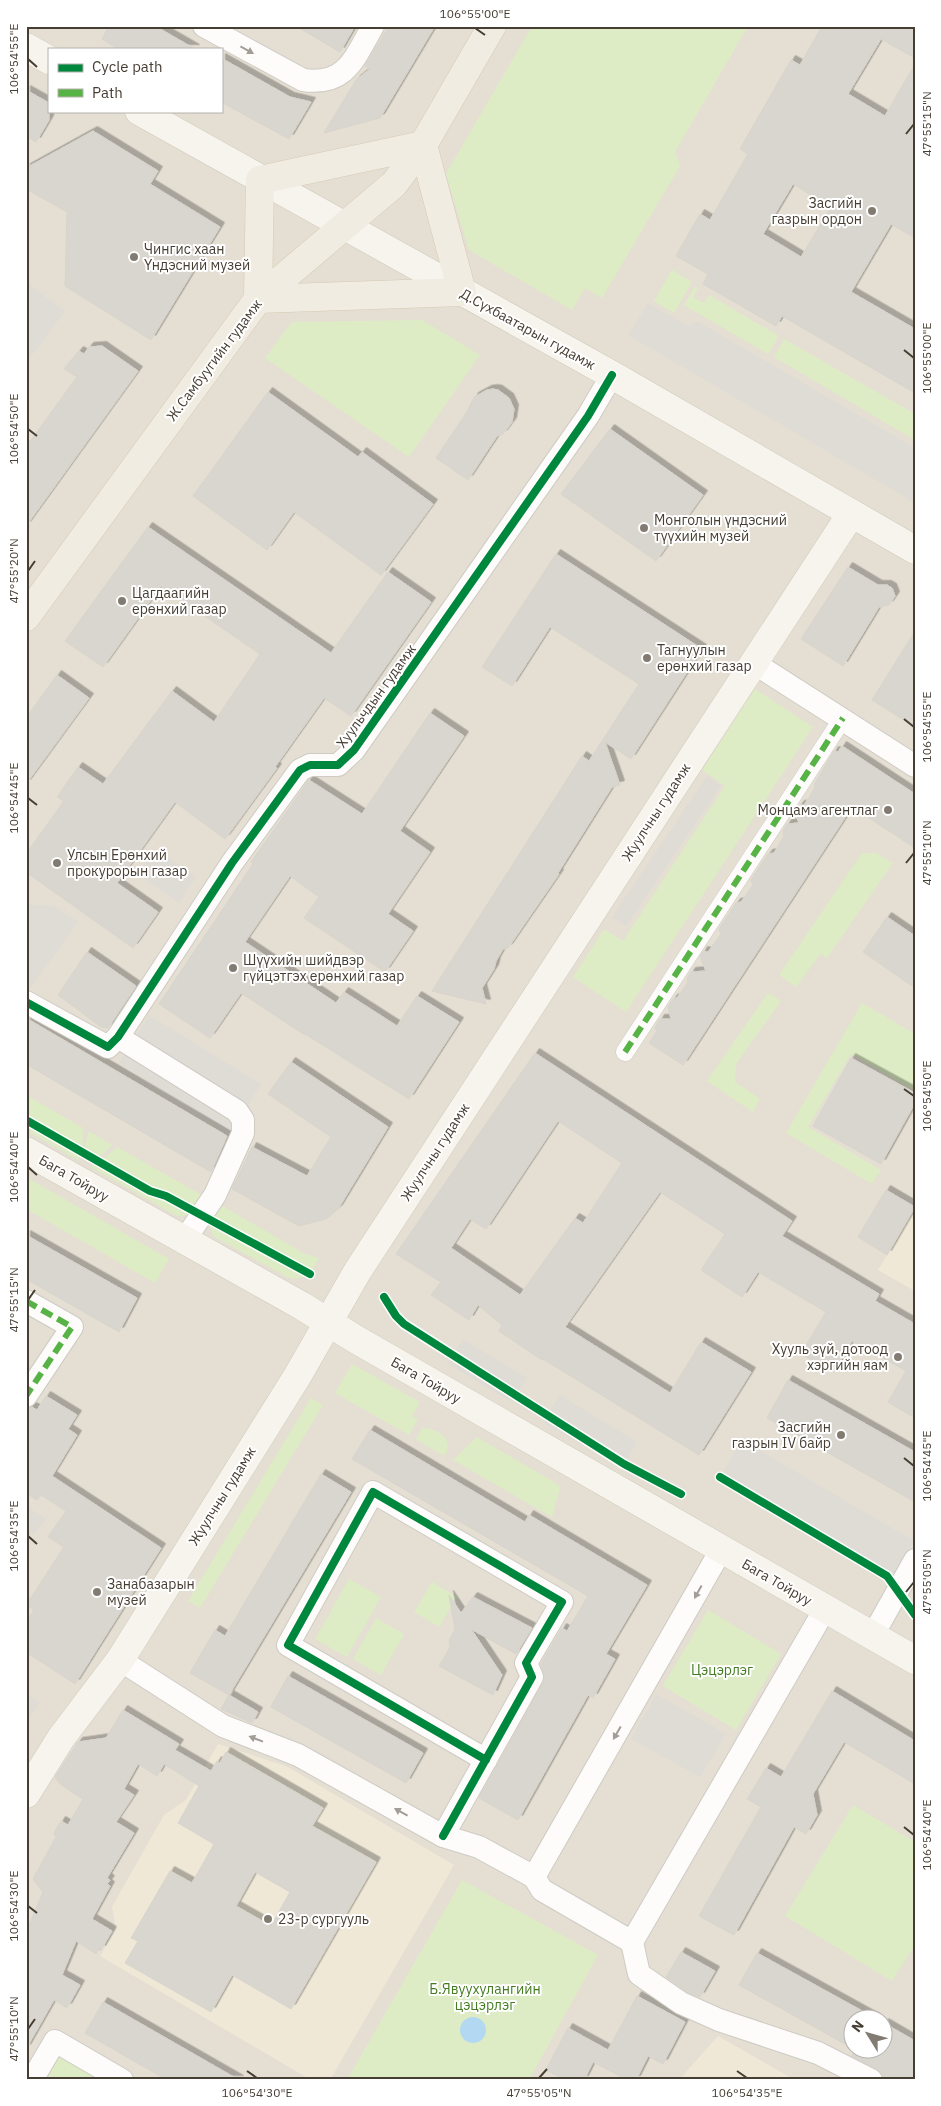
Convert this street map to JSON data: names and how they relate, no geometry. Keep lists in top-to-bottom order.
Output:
{
  "streets": {
    "main road": [
      "Д.Сүхбаатарын гудамж",
      "Ж.Самбуугийн гудамж",
      "Жуулчны гудамж",
      "Бага Тойруу"
    ],
    "street": ["Хуульчдын гудамж"]
  },
  "crossings": [
    ["Д.Сүхбаатарын гудамж", "Ж.Самбуугийн гудамж"],
    ["Д.Сүхбаатарын гудамж", "Хуульчдын гудамж"],
    ["Д.Сүхбаатарын гудамж", "Жуулчны гудамж"],
    ["Жуулчны гудамж", "Бага Тойруу"]
  ],
  "parks": ["Цэцэрлэг", "Б.Явуухулангийн цэцэрлэг"],
  "places": [
    "Засгийн газрын ордон",
    "Чингис хаан Үндэсний музей",
    "Монголын үндэсний түүхийн музей",
    "Цагдаагийн ерөнхий газар",
    "Тагнуулын ерөнхий газар",
    "Монцамэ агентлаг",
    "Улсын Ерөнхий прокурорын газар",
    "Шүүхийн шийдвэр гүйцэтгэх ерөнхий газар",
    "Хууль зүй, дотоод хэргийн яам",
    "Засгийн газрын IV байр",
    "Занабазарын музей",
    "23-р сургууль"
  ],
  "legend": ["Cycle path", "Path"],
  "north": "top left",
  "coordinates": [
    "106°55'00\"E",
    "106°54'55\"E",
    "47°55'15\"N",
    "106°54'50\"E",
    "47°55'20\"N",
    "106°54'45\"E",
    "47°55'10\"N",
    "106°54'40\"E",
    "106°54'35\"E",
    "47°55'05\"N",
    "106°54'30\"E"
  ]
}
